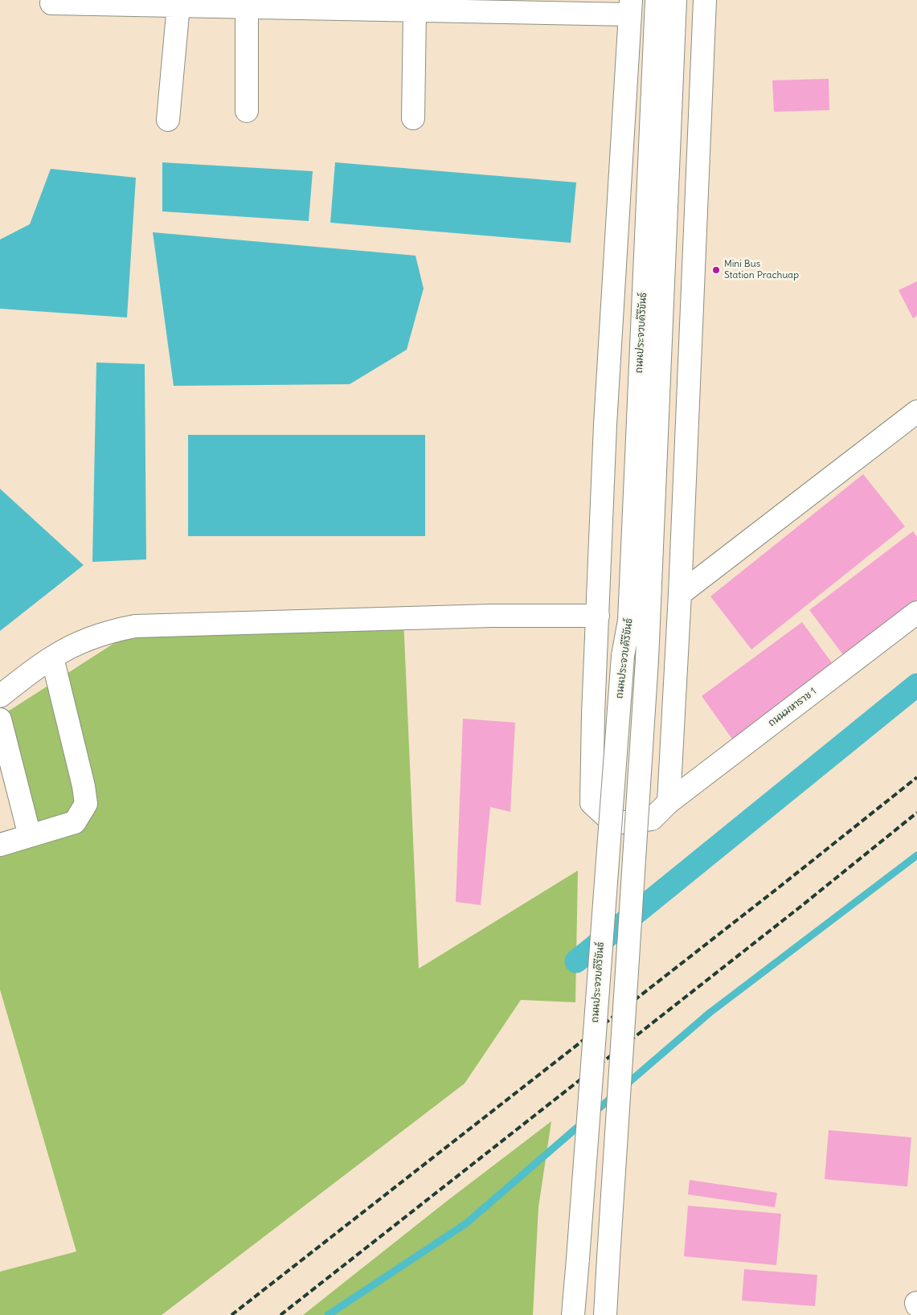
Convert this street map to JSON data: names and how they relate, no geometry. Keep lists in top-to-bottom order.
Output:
{
  "streets": {
    "main road": ["ถนนประจวบคีรีขันธ์", "ถนนมหาราช 1"]
  },
  "places": ["Mini Bus Station Prachuap"]
}
